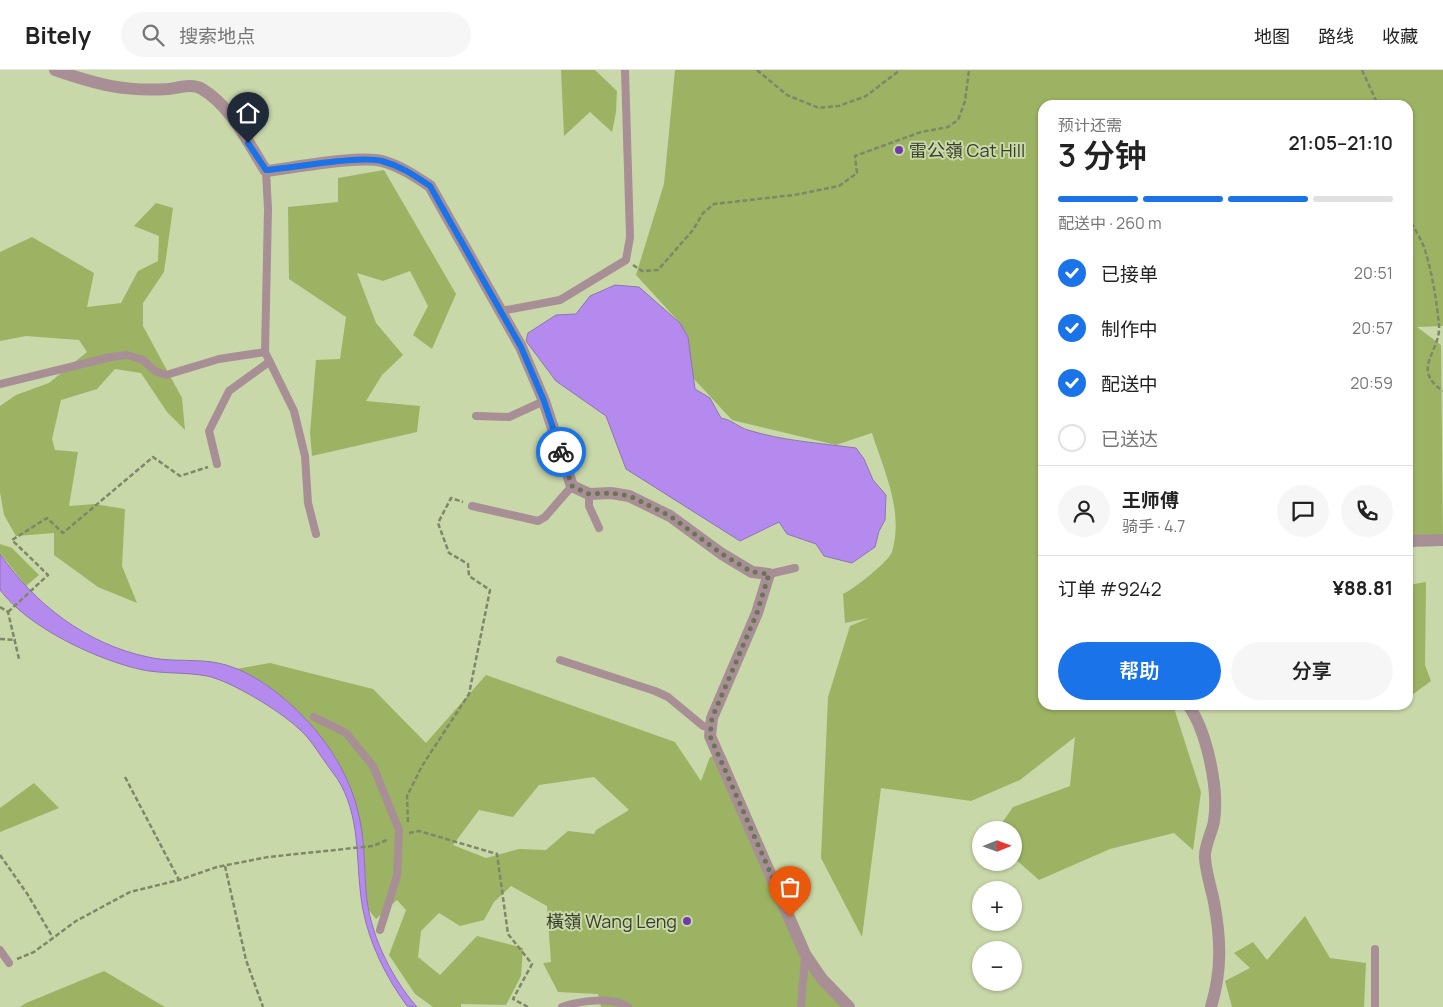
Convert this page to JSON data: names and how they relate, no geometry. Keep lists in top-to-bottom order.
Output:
{
  "places": ["雷公嶺 Cat Hill", "橫嶺 Wang Leng"],
  "north": "right",
  "page": {
    "header": "Bitely",
    "search": "搜索地点",
    "nav": ["地图", "路线", "收藏"],
    "heading": ["3 分钟", "预计还需", "21:05–21:10"],
    "panel": [
      "王师傅",
      "骑手 · 4.7",
      "订单 #9242",
      "¥88.81"
    ],
    "bar": "配送中 · 260 m",
    "list": [
      ["已接单", "20:51"],
      ["制作中", "20:57"],
      ["配送中", "20:59"],
      "已送达"
    ],
    "buttons": ["帮助", "分享"],
    "map_buttons": ["+", "−"]
  }
}
